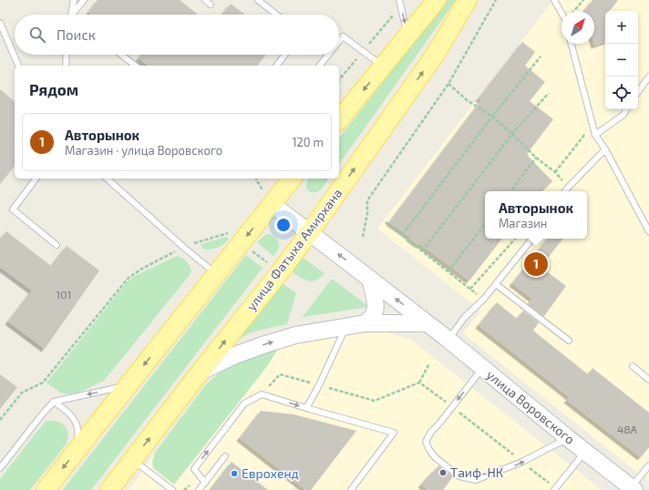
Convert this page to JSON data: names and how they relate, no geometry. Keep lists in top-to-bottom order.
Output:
{
  "streets": {
    "main road": ["улица Фатыха Амирхана"],
    "street": ["улица Воровского"]
  },
  "crossings": [
    ["улица Фатыха Амирхана", "улица Воровского"]
  ],
  "places": ["Таиф-НК", "Еврохенд"],
  "house_numbers": ["101", "48А"],
  "north": "top right",
  "page": {
    "map_buttons": ["+", "−"],
    "search": "Поиск",
    "heading": "Рядом",
    "list": [
      {
        "mark": "1",
        "name": "Авторынок",
        "note": "Магазин · улица Воровского",
        "value": "120 m"
      }
    ],
    "popup": ["Авторынок", "Магазин"],
    "pins": "1"
  }
}
